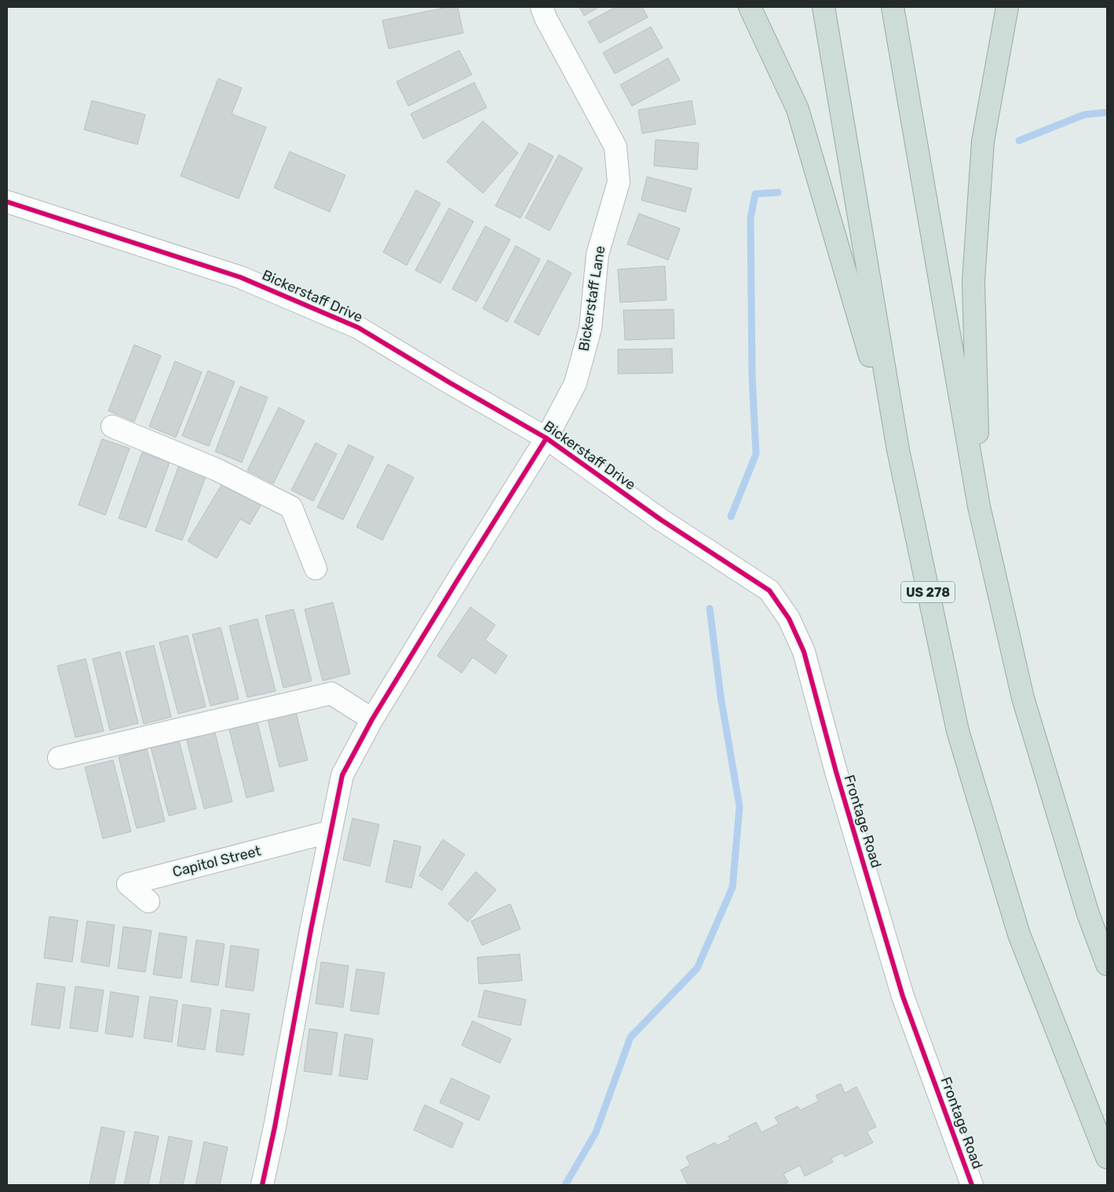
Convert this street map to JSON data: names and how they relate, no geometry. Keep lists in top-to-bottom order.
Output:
{
  "streets": {
    "highway": ["US 278"],
    "street": [
      "Bickerstaff Drive",
      "Bickerstaff Lane",
      "Frontage Road",
      "Capitol Street"
    ]
  },
  "crossings": [
    ["Bickerstaff Drive", "Bickerstaff Lane"],
    ["Bickerstaff Drive", "Frontage Road"],
    ["Bickerstaff Lane", "Capitol Street"]
  ]
}
